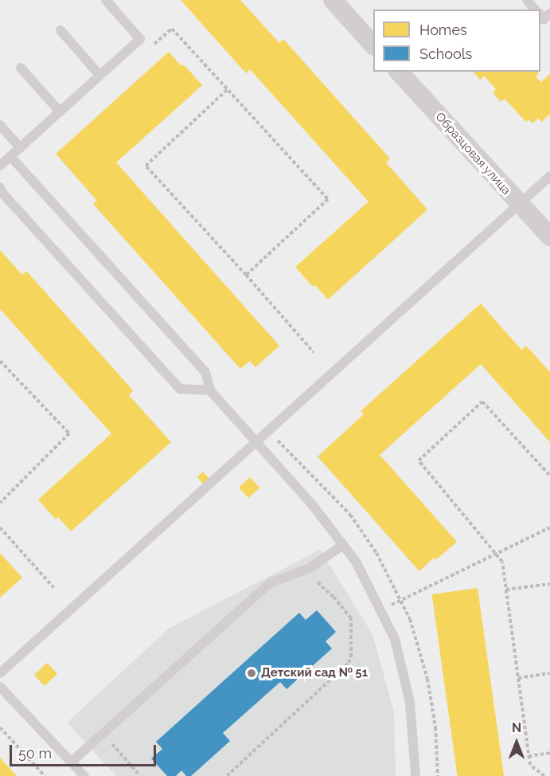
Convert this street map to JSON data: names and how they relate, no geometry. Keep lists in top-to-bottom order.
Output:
{
  "streets": {
    "street": ["Образцовая улица"]
  },
  "places": ["Детский сад № 51"],
  "legend": ["Homes", "Schools"],
  "scale_bar": "50 m",
  "north": "top"
}
